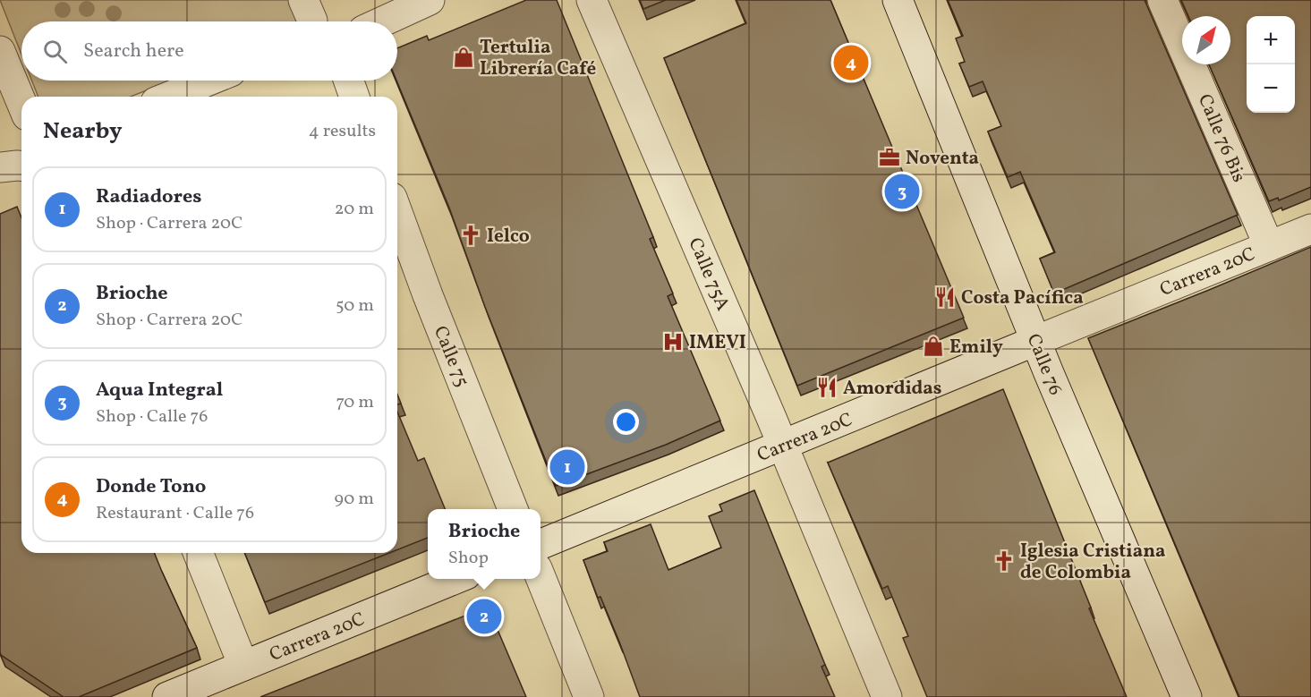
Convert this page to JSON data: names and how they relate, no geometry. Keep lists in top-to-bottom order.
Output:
{
  "streets": {
    "street": [
      "Calle 76 Bis",
      "Carrera 20C",
      "Calle 75A",
      "Calle 75",
      "Calle 76"
    ]
  },
  "crossings": [
    ["Calle 76 Bis", "Carrera 20C"],
    ["Carrera 20C", "Calle 75A"],
    ["Carrera 20C", "Calle 76"]
  ],
  "places": {
    "shop": ["Tertulia Librería Café", "Emily"],
    "office": ["Noventa"],
    "church": ["Ielco", "Iglesia Cristiana de Colombia"],
    "restaurant": ["Costa Pacífica", "Amordidas"],
    "hospital": ["IMEVI"]
  },
  "north": "top right",
  "page": {
    "map_buttons": ["+", "−"],
    "search": "Search here",
    "pins": [
      "4",
      "3",
      "1",
      "2"
    ],
    "heading": ["Nearby", "4 results"],
    "list": [
      {
        "mark": "1",
        "name": "Radiadores",
        "note": "Shop · Carrera 20C",
        "value": "20 m"
      },
      {
        "mark": "2",
        "name": "Brioche",
        "note": "Shop · Carrera 20C",
        "value": "50 m"
      },
      {
        "mark": "3",
        "name": "Aqua Integral",
        "note": "Shop · Calle 76",
        "value": "70 m"
      },
      {
        "mark": "4",
        "name": "Donde Tono",
        "note": "Restaurant · Calle 76",
        "value": "90 m"
      }
    ],
    "popup": ["Brioche", "Shop"]
  }
}
